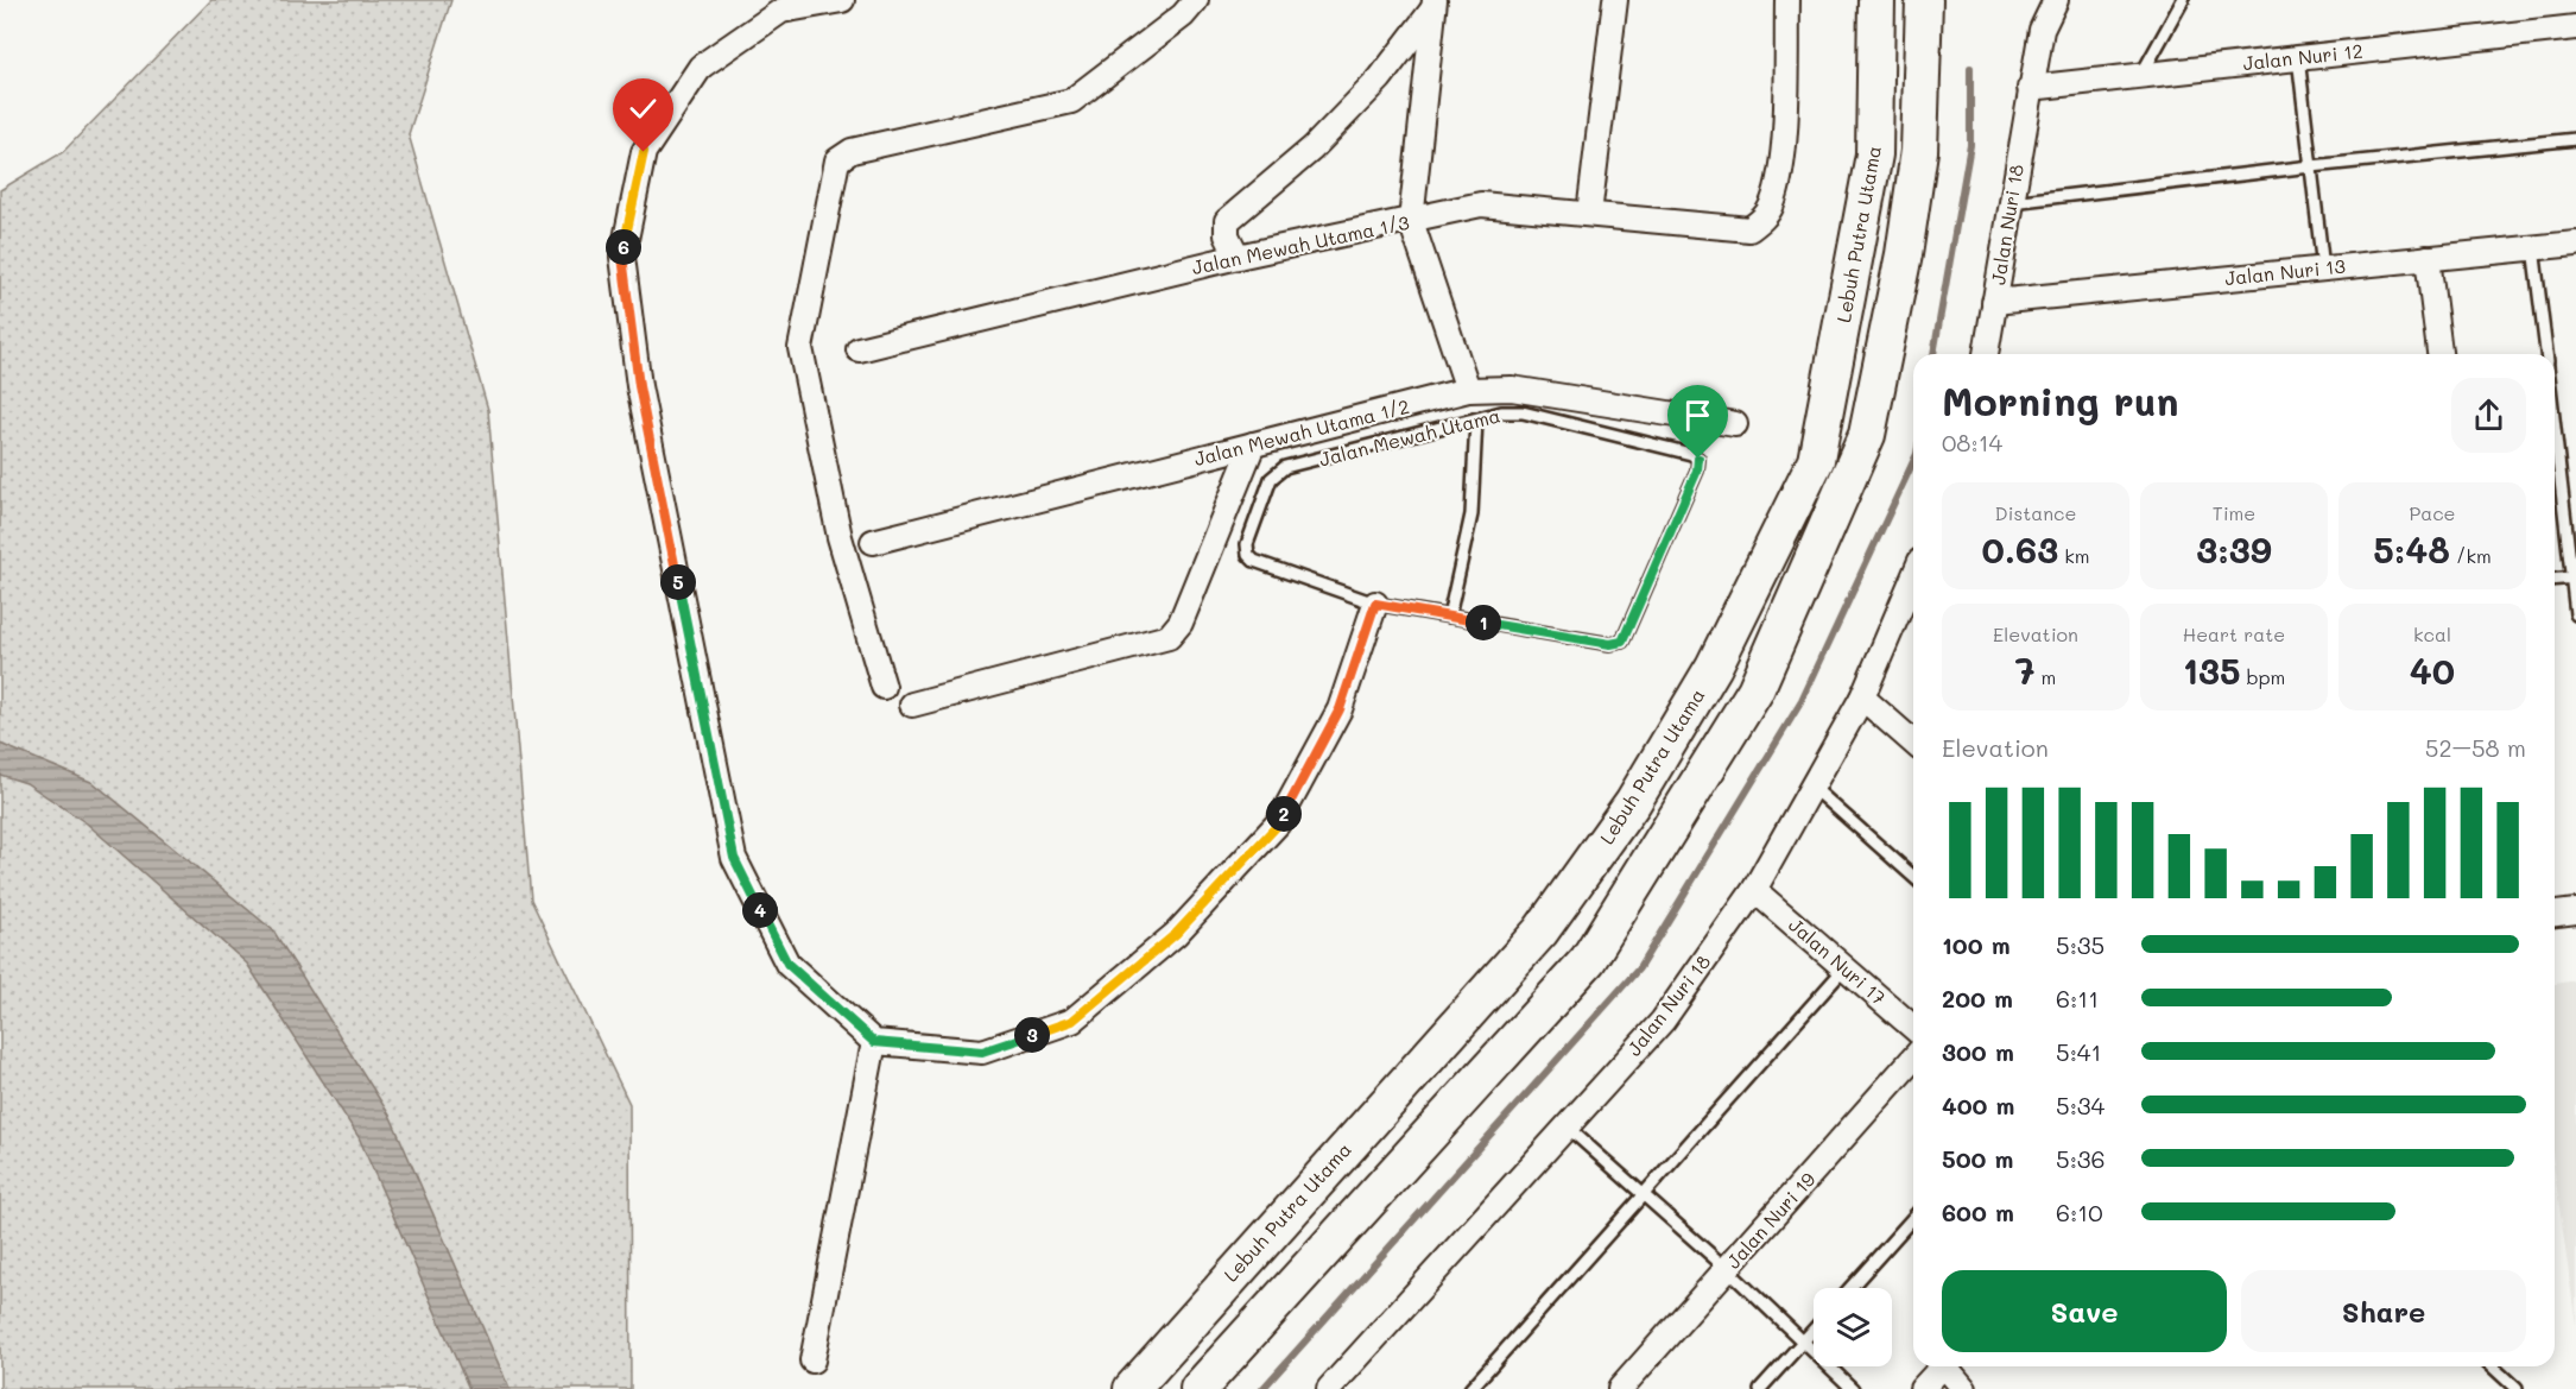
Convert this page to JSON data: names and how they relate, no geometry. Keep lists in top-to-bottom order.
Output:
{
  "streets": {
    "main road": ["Lebuh Putra Utama"],
    "street": [
      "Jalan Nuri 12",
      "Jalan Nuri 18",
      "Jalan Mewah Utama 1/3",
      "Jalan Nuri 13",
      "Jalan Mewah Utama 1/2",
      "Jalan Nuri 17",
      "Jalan Nuri 19"
    ],
    "lane": ["Jalan Mewah Utama"]
  },
  "crossings": [
    ["Jalan Nuri 12", "Jalan Nuri 18"],
    ["Jalan Nuri 18", "Jalan Nuri 13"],
    ["Jalan Nuri 18", "Jalan Nuri 17"]
  ],
  "page": {
    "pins": [
      "6",
      "5",
      "1",
      "2",
      "4",
      "3"
    ],
    "heading": ["Morning run", "08:14"],
    "stats": [
      ["Distance", "0.63 km"],
      ["Time", "3:39"],
      ["Pace", "5:48 /km"],
      ["Elevation", "7 m"],
      ["Heart rate", "135 bpm"],
      ["kcal", "40"]
    ],
    "chart": ["Elevation", "52–58 m"],
    "list": [
      {
        "name": "100 m",
        "note": "5:35"
      },
      {
        "name": "200 m",
        "note": "6:11"
      },
      {
        "name": "300 m",
        "note": "5:41"
      },
      {
        "name": "400 m",
        "note": "5:34"
      },
      {
        "name": "500 m",
        "note": "5:36"
      },
      {
        "name": "600 m",
        "note": "6:10"
      }
    ],
    "buttons": ["Save", "Share"]
  }
}
